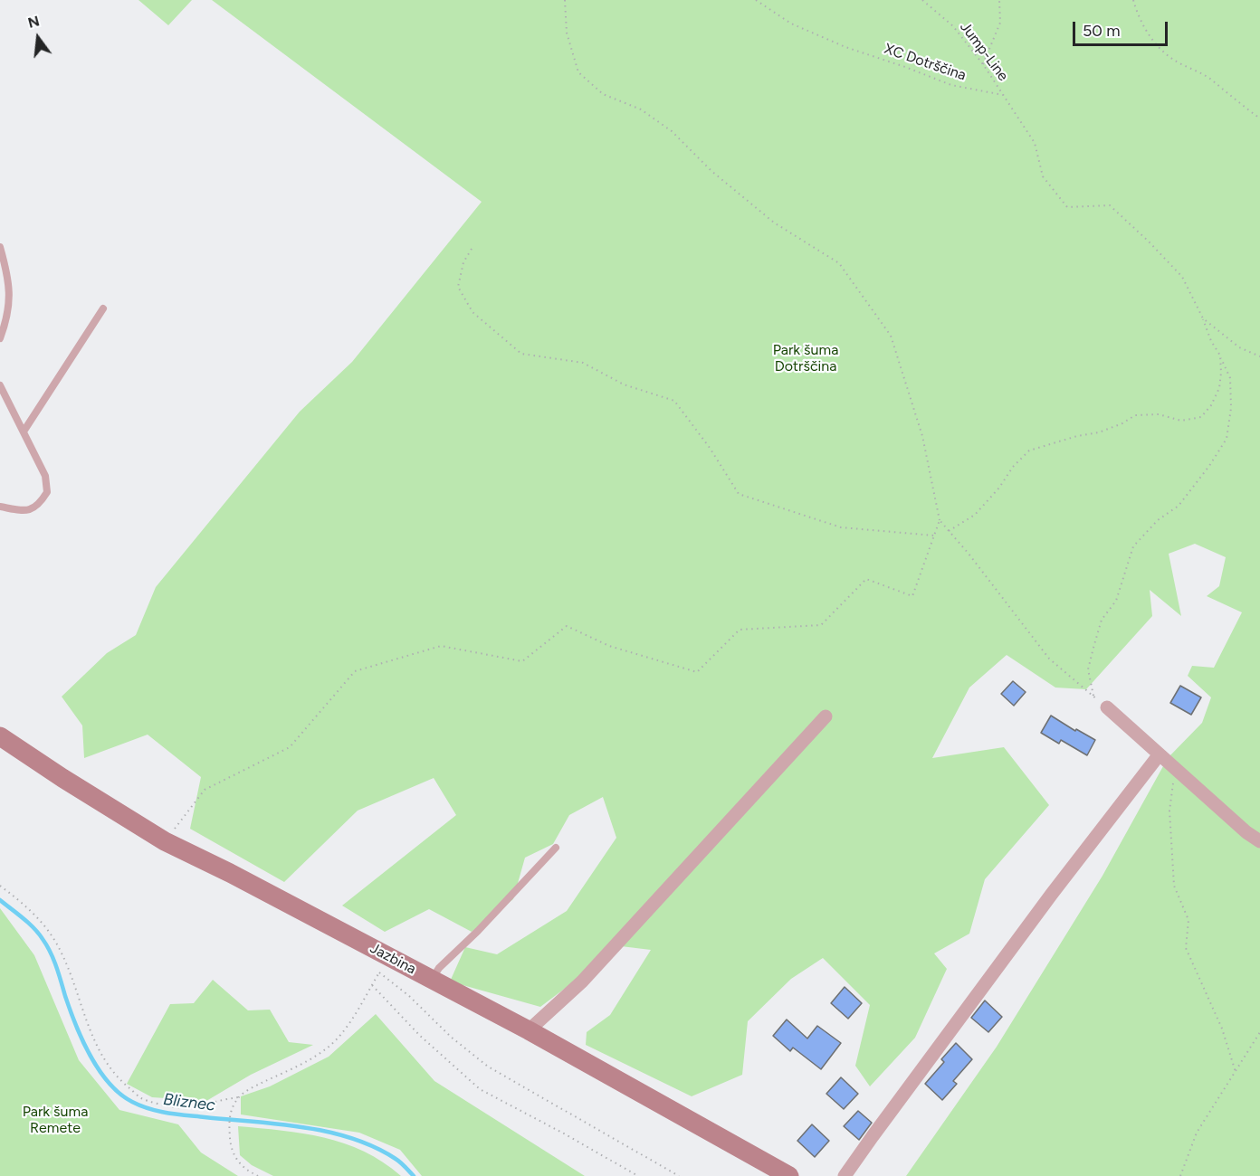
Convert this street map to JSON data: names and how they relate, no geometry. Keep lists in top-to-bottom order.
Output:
{
  "streets": {
    "street": ["Jazbina"],
    "path": ["Jump-Line", "XC Dotrščina"]
  },
  "crossings": [
    ["Jump-Line", "XC Dotrščina"]
  ],
  "water": ["Bliznec"],
  "parks": ["Park šuma Dotrščina", "Park šuma Remete"],
  "scale_bar": "50 m",
  "north": "top"
}
